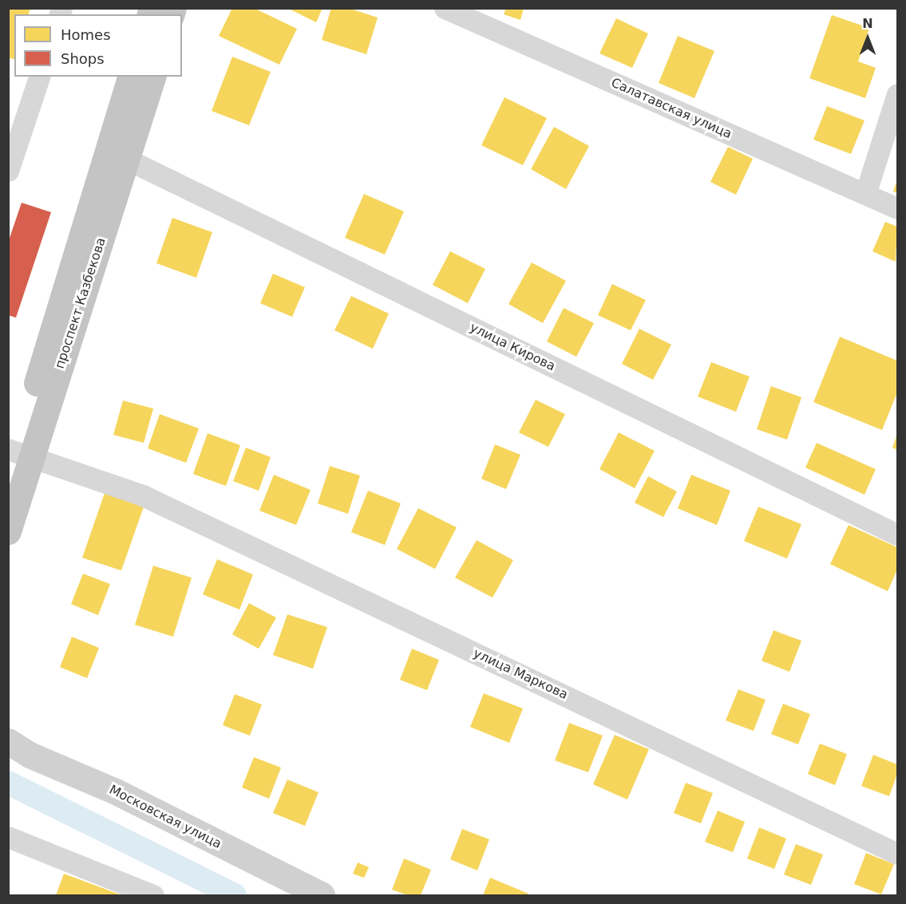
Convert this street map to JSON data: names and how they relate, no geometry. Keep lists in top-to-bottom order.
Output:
{
  "streets": {
    "highway": ["проспект Казбекова"],
    "main road": ["Московская улица"],
    "street": ["Салатавская улица", "улица Кирова", "улица Маркова"]
  },
  "crossings": [
    ["проспект Казбекова", "улица Кирова"],
    ["проспект Казбекова", "улица Маркова"]
  ],
  "legend": ["Homes", "Shops"],
  "north": "top"
}
